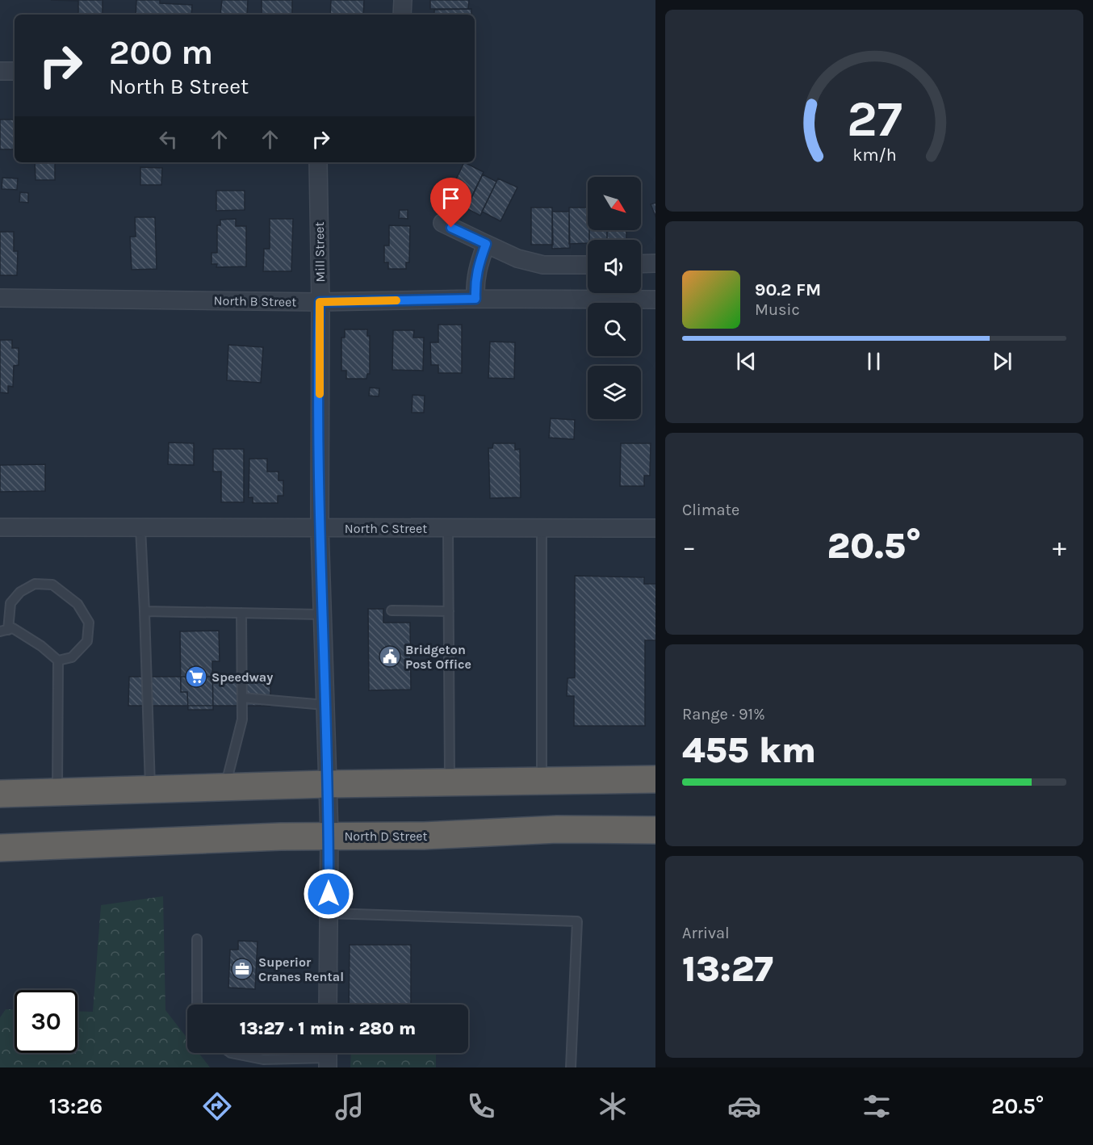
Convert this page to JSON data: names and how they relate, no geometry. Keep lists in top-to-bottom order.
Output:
{
  "streets": {
    "highway": ["North D Street"],
    "street": ["Mill Street", "North B Street", "North C Street"]
  },
  "crossings": [
    ["Mill Street", "North B Street"],
    ["Mill Street", "North C Street"],
    ["Mill Street", "North D Street"]
  ],
  "places": {
    "public building": ["Bridgeton Post Office"],
    "supermarket": ["Speedway"],
    "office": ["Superior Cranes Rental"]
  },
  "north": "bottom right",
  "page": {
    "turn": ["200 m", "North B Street"],
    "song": ["90.2 FM", "Music"],
    "tile": [
      "Climate",
      ["Range · 91%", "455 km"],
      ["Arrival", "13:27"]
    ],
    "heat": ["−", "20.5°", "+"],
    "limit": "30",
    "trip": "13:27 · 1 min · 280 m",
    "tabs": ["13:26", "20.5°"],
    "gauge": ["27", "km/h"]
  }
}
